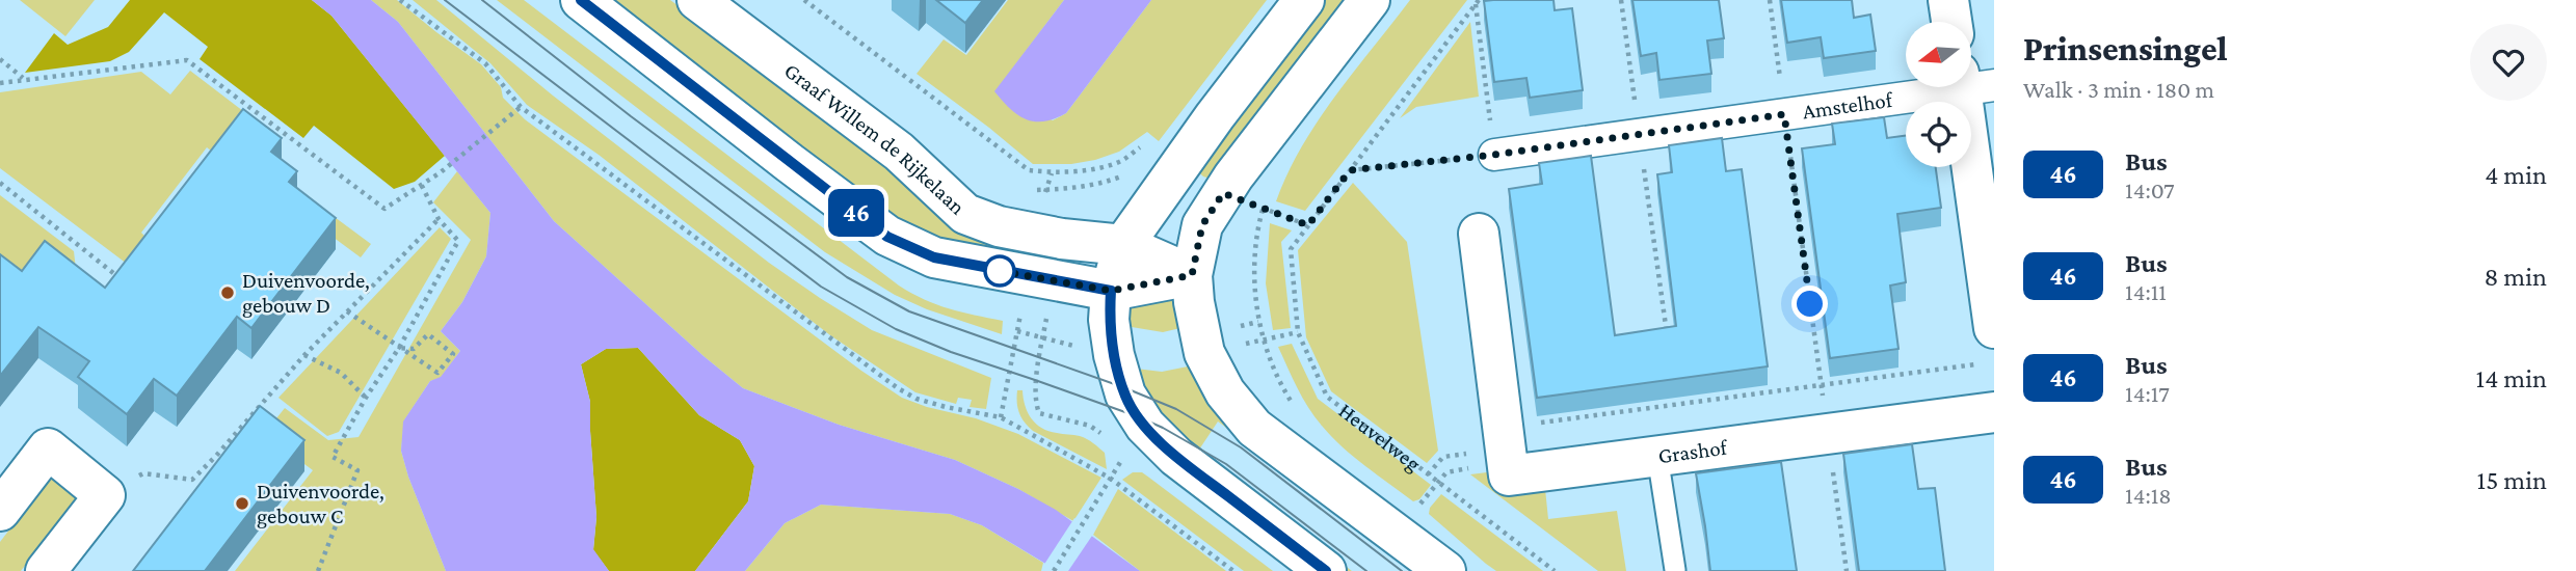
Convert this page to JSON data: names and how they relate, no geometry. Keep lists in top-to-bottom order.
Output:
{
  "streets": {
    "street": ["Amstelhof", "Graaf Willem de Rijkelaan", "Grashof"],
    "path": ["Heuvelweg"]
  },
  "places": ["Duivenvoorde, gebouw D", "Duivenvoorde, gebouw C"],
  "lines": ["bus line 46"],
  "north": "left",
  "page": {
    "on_map": "46",
    "heading": ["Prinsensingel", "Walk · 3 min · 180 m"],
    "list": [
      {
        "mark": "46",
        "name": "Bus",
        "note": "14:07",
        "value": "4 min"
      },
      {
        "mark": "46",
        "name": "Bus",
        "note": "14:11",
        "value": "8 min"
      },
      {
        "mark": "46",
        "name": "Bus",
        "note": "14:17",
        "value": "14 min"
      },
      {
        "mark": "46",
        "name": "Bus",
        "note": "14:18",
        "value": "15 min"
      }
    ]
  }
}
